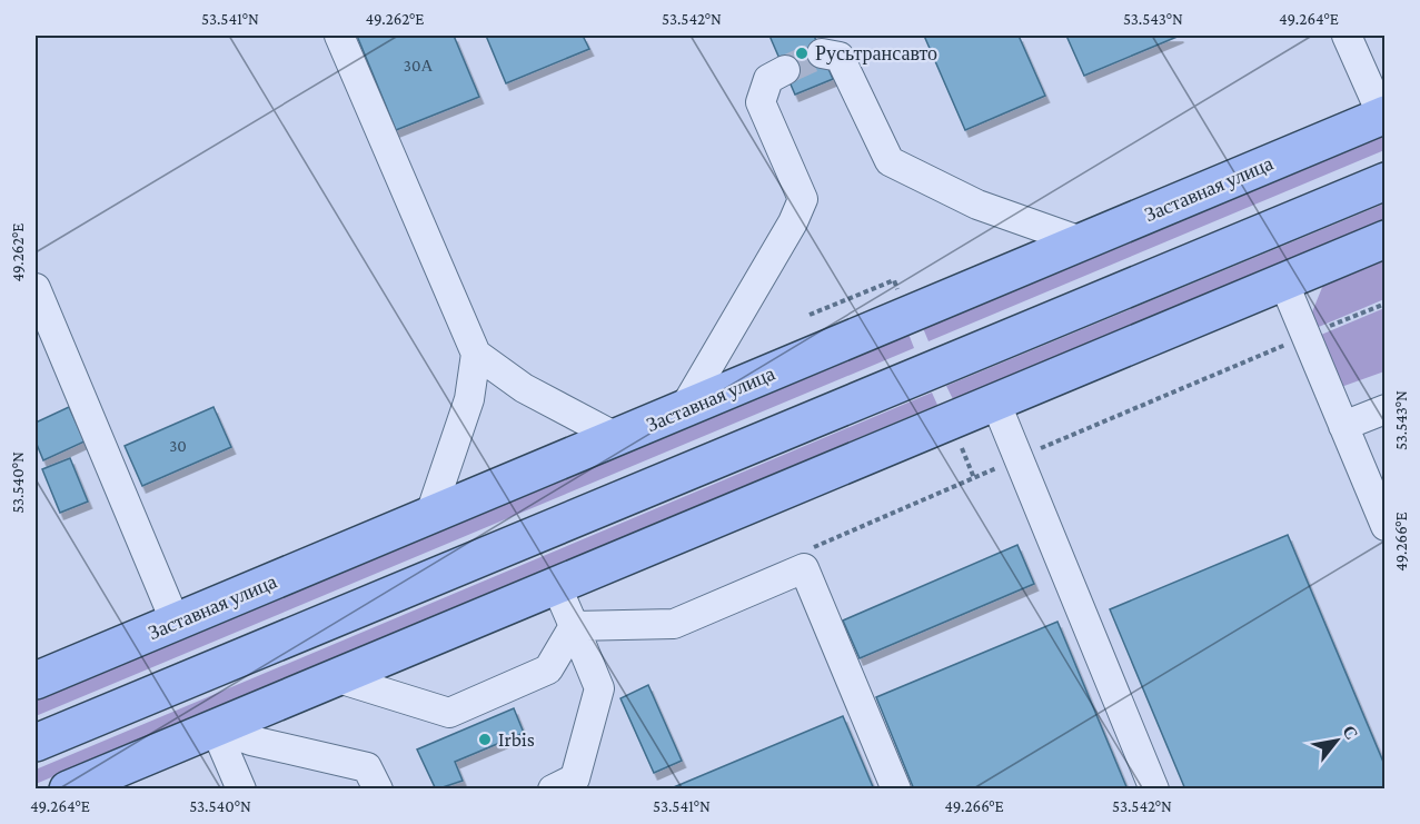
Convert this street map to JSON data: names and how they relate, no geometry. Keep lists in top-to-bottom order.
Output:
{
  "streets": {
    "main road": ["Заставная улица"]
  },
  "places": ["Русьтрансавто", "Irbis"],
  "house_numbers": ["30А", "30"],
  "north": "top right",
  "coordinates": [
    "53.541°N",
    "49.262°E",
    "53.542°N",
    "53.543°N",
    "49.264°E",
    "53.540°N",
    "49.266°E"
  ]
}
